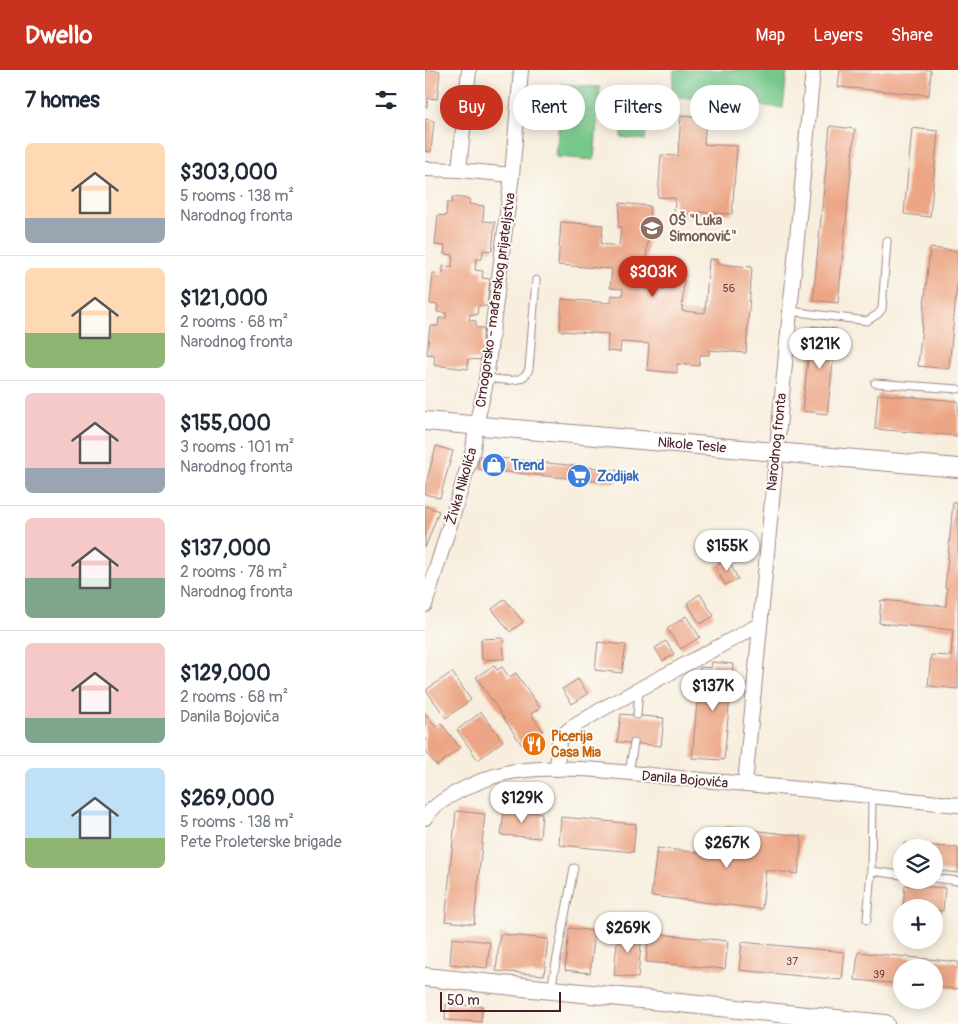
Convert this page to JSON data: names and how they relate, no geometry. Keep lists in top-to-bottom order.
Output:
{
  "streets": {
    "street": [
      "Crnogorsko - mađarskog prijateljstva",
      "Narodnog fronta",
      "Nikole Tesle",
      "Živka Nikolića",
      "Danila Bojovića"
    ]
  },
  "crossings": [
    ["Crnogorsko - mađarskog prijateljstva", "Nikole Tesle"],
    ["Crnogorsko - mađarskog prijateljstva", "Živka Nikolića"],
    ["Narodnog fronta", "Nikole Tesle"],
    ["Narodnog fronta", "Danila Bojovića"],
    ["Nikole Tesle", "Živka Nikolića"]
  ],
  "places": {
    "school or university": ["OŠ \"Luka Simonović\""],
    "shop": ["Trend"],
    "supermarket": ["Zodijak"],
    "restaurant": ["Picerija Casa Mia"]
  },
  "house_numbers": ["56", "37", "39"],
  "scale_bar": "50 m",
  "page": {
    "header": "Dwello",
    "nav": ["Map", "Layers", "Share"],
    "heading": "7 homes",
    "chip": [
      "Buy",
      "Rent",
      "Filters",
      "New"
    ],
    "list": [
      {
        "name": "$303,000",
        "note": "5 rooms · 138 m² · Narodnog fronta"
      },
      {
        "name": "$121,000",
        "note": "2 rooms · 68 m² · Narodnog fronta"
      },
      {
        "name": "$155,000",
        "note": "3 rooms · 101 m² · Narodnog fronta"
      },
      {
        "name": "$137,000",
        "note": "2 rooms · 78 m² · Narodnog fronta"
      },
      {
        "name": "$129,000",
        "note": "2 rooms · 68 m² · Danila Bojovića"
      },
      {
        "name": "$269,000",
        "note": "5 rooms · 138 m² · Pete Proleterske brigade"
      }
    ],
    "price": [
      "$303K",
      "$121K",
      "$155K",
      "$137K",
      "$129K",
      "$267K",
      "$269K"
    ],
    "map_buttons": ["+", "−"],
    "scale": "50 m"
  }
}
